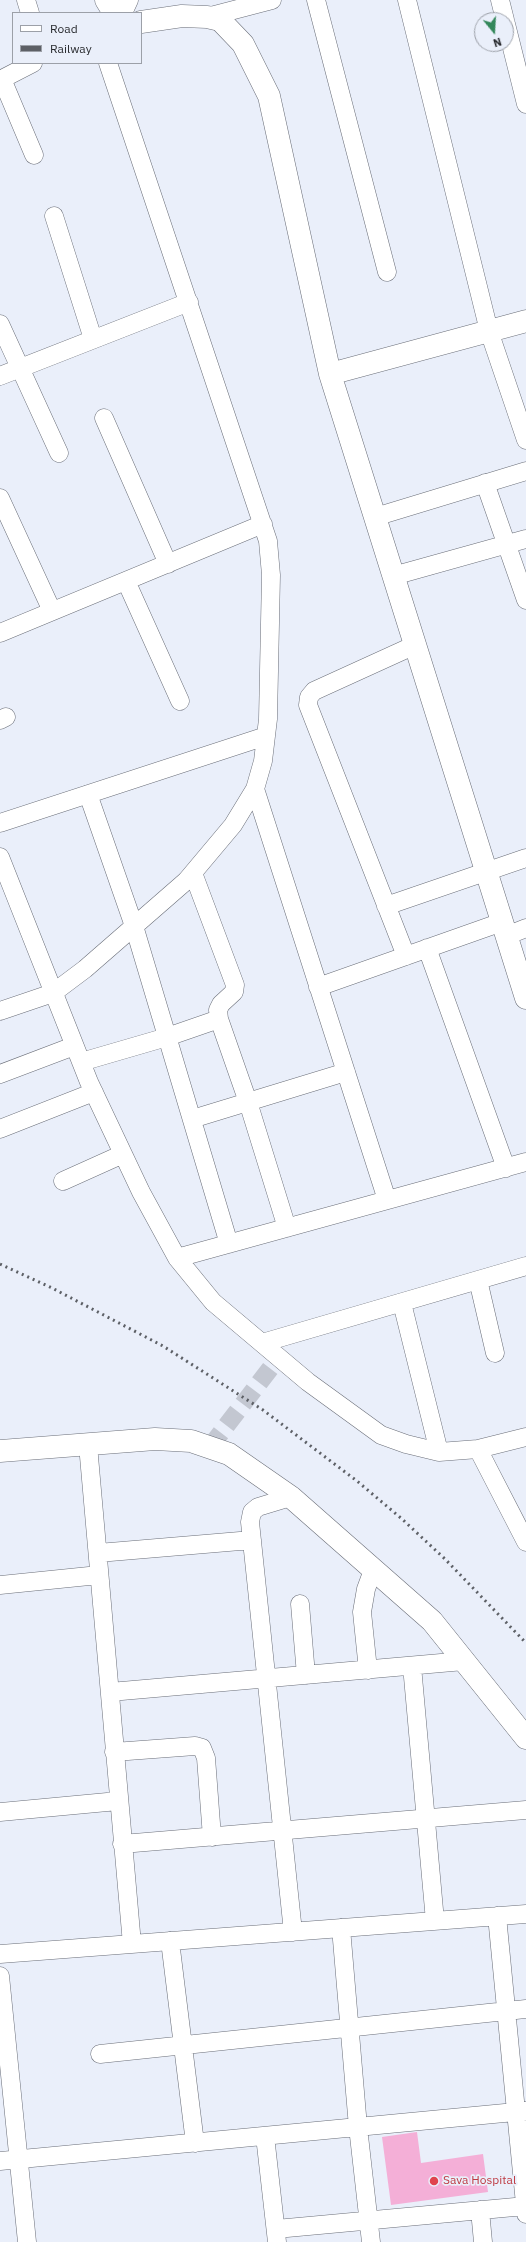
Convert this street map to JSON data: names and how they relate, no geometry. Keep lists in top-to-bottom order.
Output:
{
  "places": ["Sava Hospital"],
  "legend": ["Road", "Railway"],
  "north": "bottom"
}
